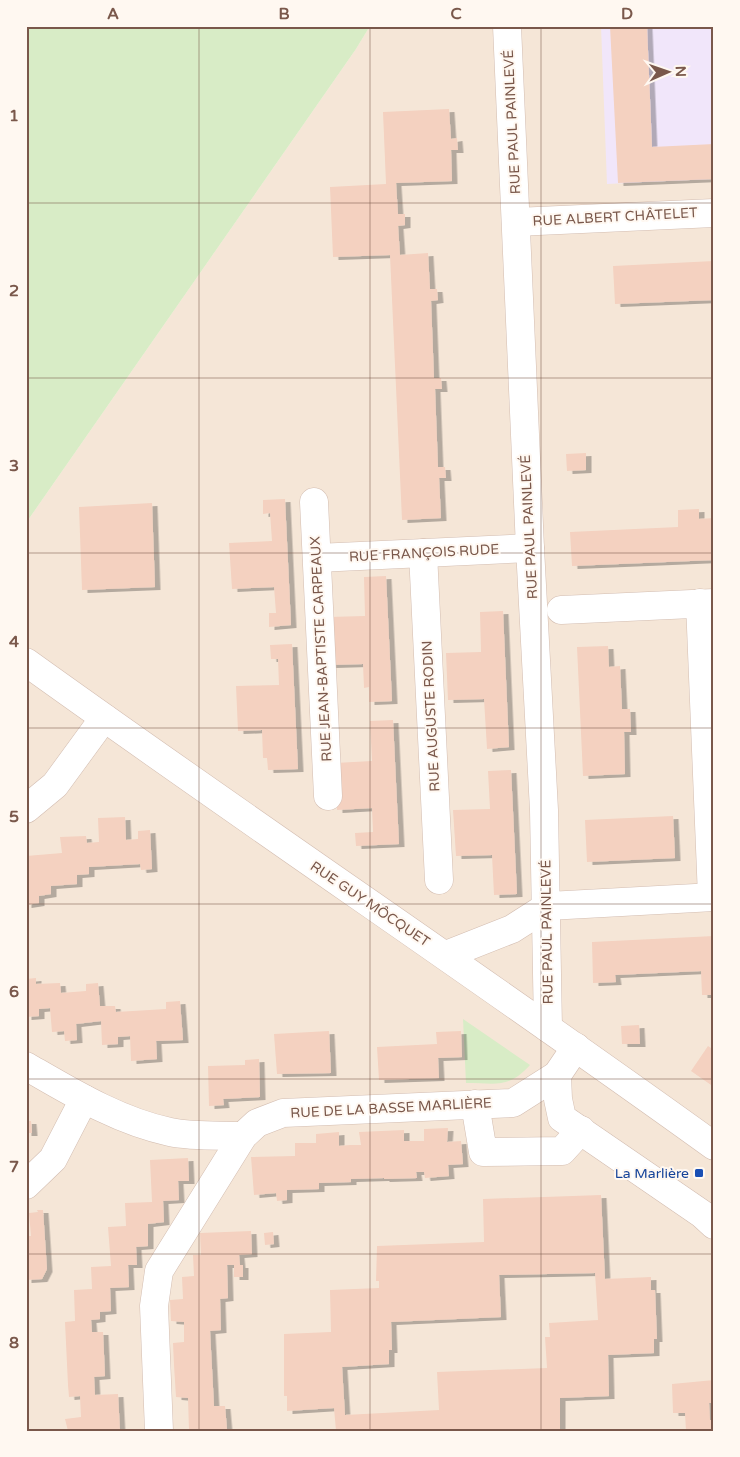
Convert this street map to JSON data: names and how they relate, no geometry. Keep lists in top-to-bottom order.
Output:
{
  "streets": {
    "street": [
      "RUE PAUL PAINLEVÉ",
      "RUE ALBERT CHÂTELET",
      "RUE FRANÇOIS RUDE",
      "RUE JEAN-BAPTISTE CARPEAUX",
      "RUE AUGUSTE RODIN",
      "RUE GUY MÔCQUET",
      "RUE DE LA BASSE MARLIÈRE"
    ]
  },
  "crossings": [
    ["RUE PAUL PAINLEVÉ", "RUE ALBERT CHÂTELET"],
    ["RUE PAUL PAINLEVÉ", "RUE FRANÇOIS RUDE"],
    ["RUE PAUL PAINLEVÉ", "RUE GUY MÔCQUET"],
    ["RUE FRANÇOIS RUDE", "RUE JEAN-BAPTISTE CARPEAUX"],
    ["RUE FRANÇOIS RUDE", "RUE AUGUSTE RODIN"],
    ["RUE GUY MÔCQUET", "RUE DE LA BASSE MARLIÈRE"]
  ],
  "places": {
    "transit": ["La Marlière"]
  },
  "north": "right",
  "grid": {
    "columns": [
      "A",
      "B",
      "C",
      "D"
    ],
    "rows": [
      "1",
      "2",
      "3",
      "4",
      "5",
      "6",
      "7",
      "8"
    ]
  }
}
